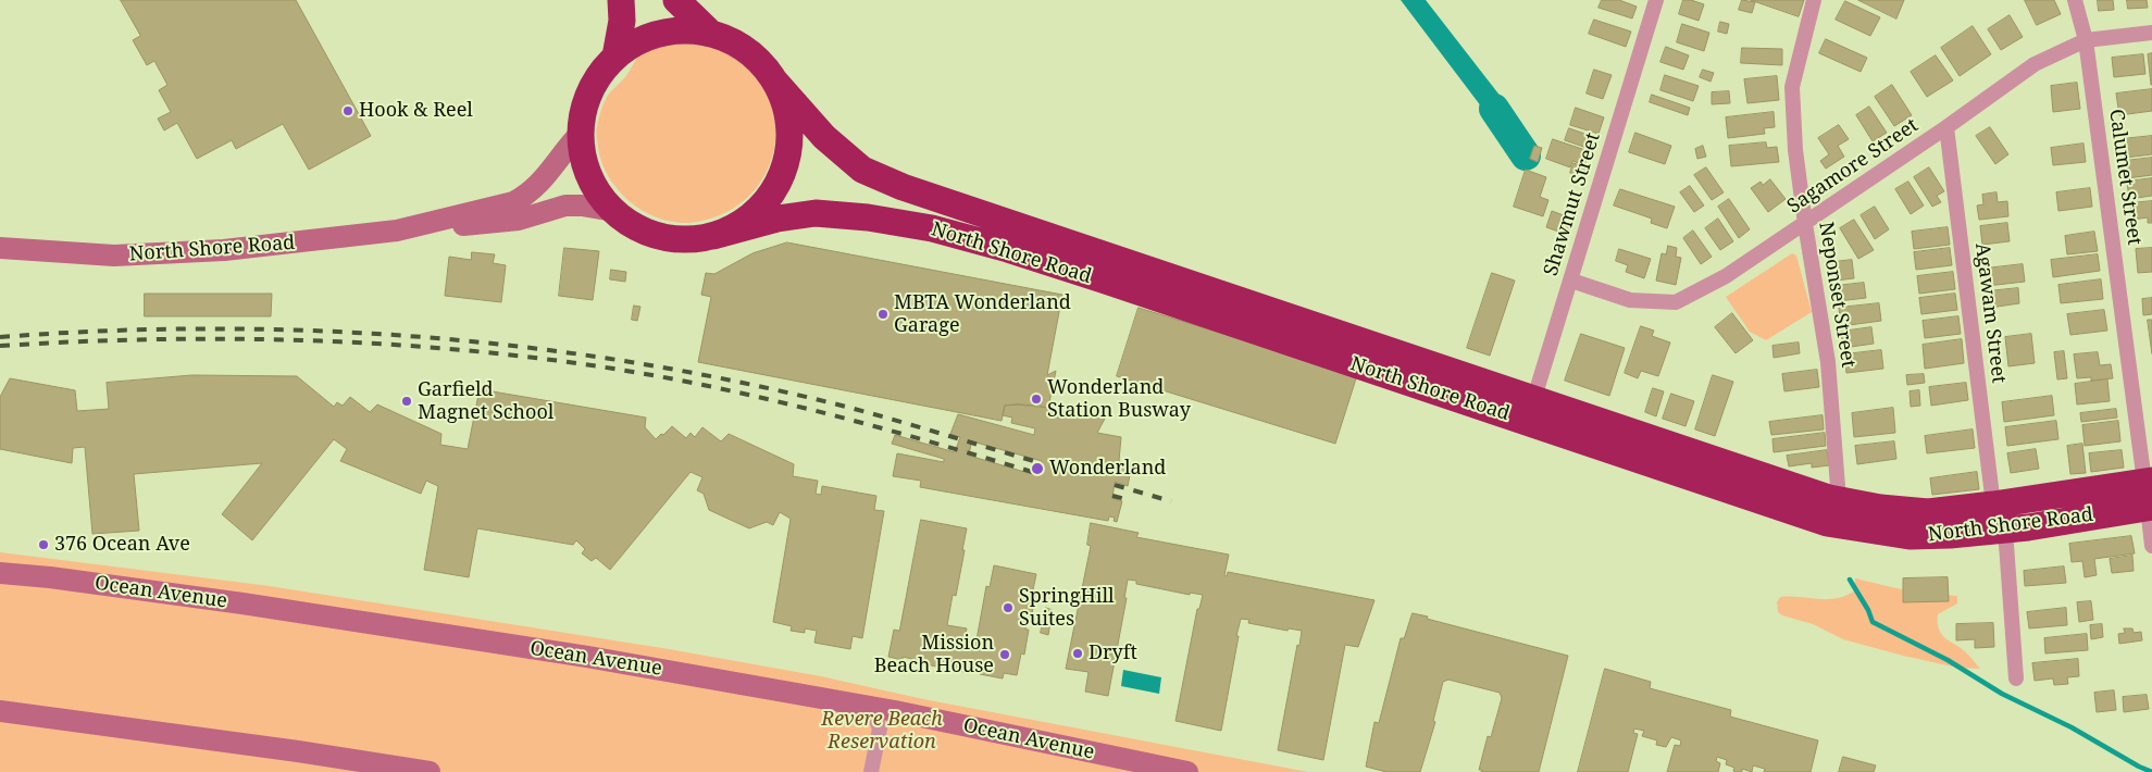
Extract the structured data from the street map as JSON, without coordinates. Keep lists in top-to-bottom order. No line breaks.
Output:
{"streets":{"highway":["North Shore Road"],"main road":["Ocean Avenue"],"street":["Sagamore Street","Calumet Street","Shawmut Street","Neponset Street","Agawam Street"]},"crossings":[["Sagamore Street","Calumet Street"],["Sagamore Street","Shawmut Street"],["Sagamore Street","Neponset Street"],["Sagamore Street","Agawam Street"],["Calumet Street","North Shore Road"],["Shawmut Street","North Shore Road"],["North Shore Road","Neponset Street"],["North Shore Road","Agawam Street"]],"parks":["Revere Beach Reservation"],"places":["Hook & Reel","MBTA Wonderland Garage","Wonderland Station Busway","Garfield Magnet School","Wonderland","376 Ocean Ave","SpringHill Suites","Dryft","Mission Beach House"]}
